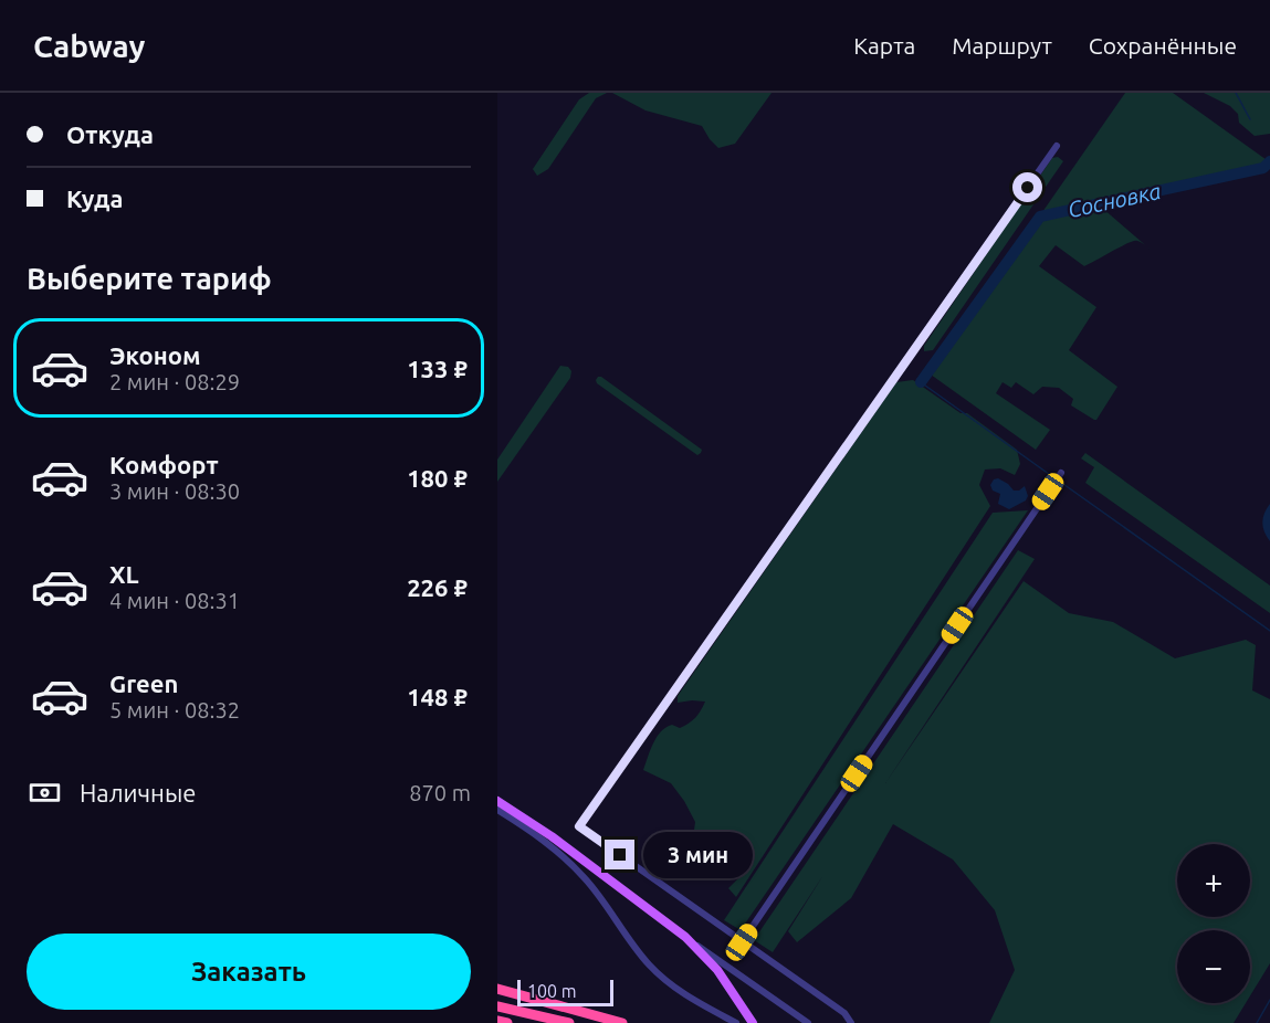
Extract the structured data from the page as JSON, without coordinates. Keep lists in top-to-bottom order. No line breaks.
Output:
{"water":["Сосновка"],"scale_bar":"100 m","page":{"header":"Cabway","nav":["Карта","Маршрут","Сохранённые"],"banner":["Откуда","Куда"],"heading":"Выберите тариф","list":[{"name":"Эконом","note":"2 мин · 08:29","value":"133 ₽"},{"name":"Комфорт","note":"3 мин · 08:30","value":"180 ₽"},{"name":"XL","note":"4 мин · 08:31","value":"226 ₽"},{"name":"Green","note":"5 мин · 08:32","value":"148 ₽"}],"pay":["Наличные","870 m"],"bubble":"3 мин","map_buttons":["+","−"],"buttons":"Заказать","scale":"100 m"}}
